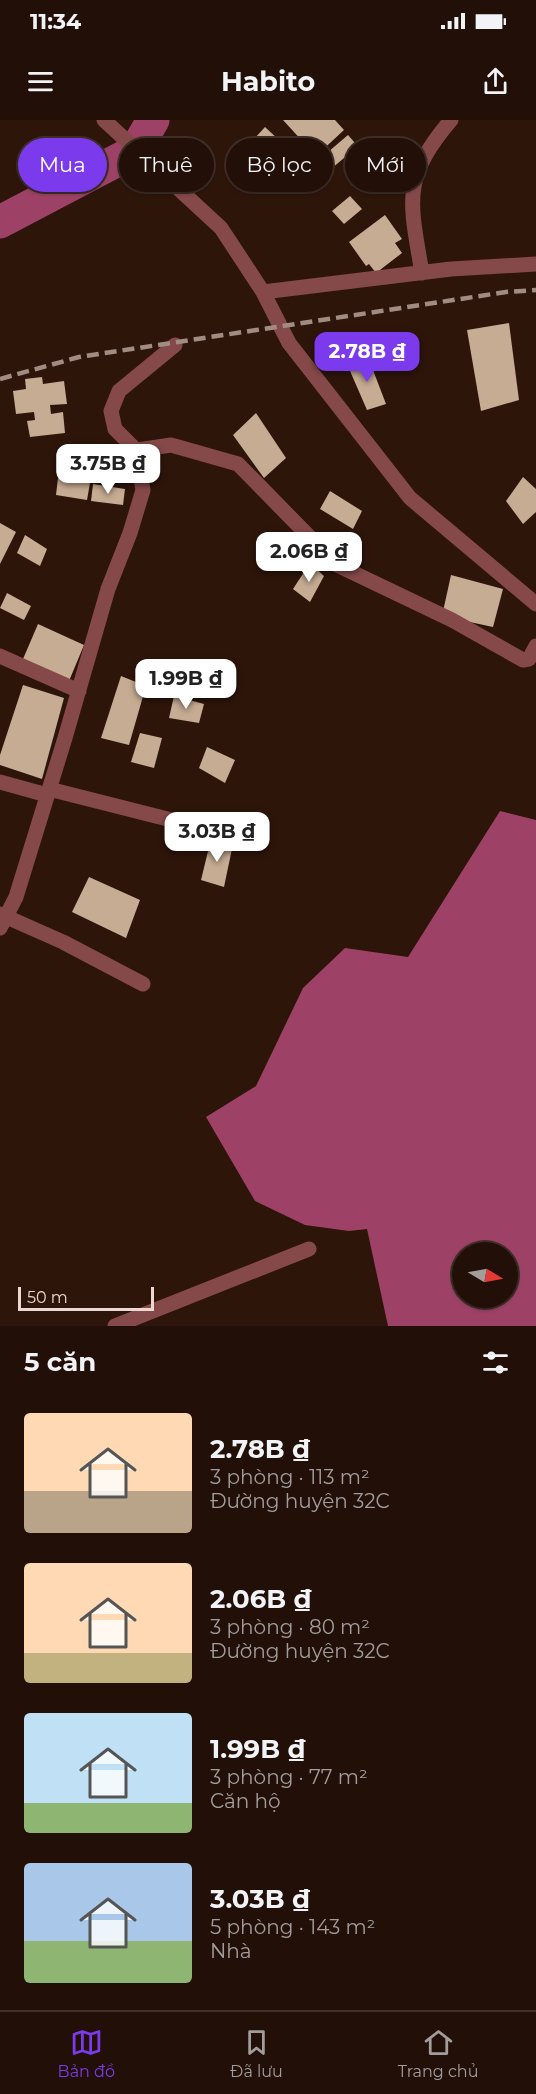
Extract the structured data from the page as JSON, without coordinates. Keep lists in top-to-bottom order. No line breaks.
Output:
{"scale_bar":"50 m","north":"right","page":{"status":"11:34","header":"Habito","chip":["Mua","Thuê","Bộ lọc","Mới"],"price":["2.78B ₫","3.75B ₫","2.06B ₫","1.99B ₫","3.03B ₫"],"scale":"50 m","heading":"5 căn","list":[{"name":"2.78B ₫","note":"3 phòng · 113 m² · Đường huyện 32C"},{"name":"2.06B ₫","note":"3 phòng · 80 m² · Đường huyện 32C"},{"name":"1.99B ₫","note":"3 phòng · 77 m² · Căn hộ"},{"name":"3.03B ₫","note":"5 phòng · 143 m² · Nhà"}],"tabs":["Bản đồ","Đã lưu","Trang chủ"]}}
